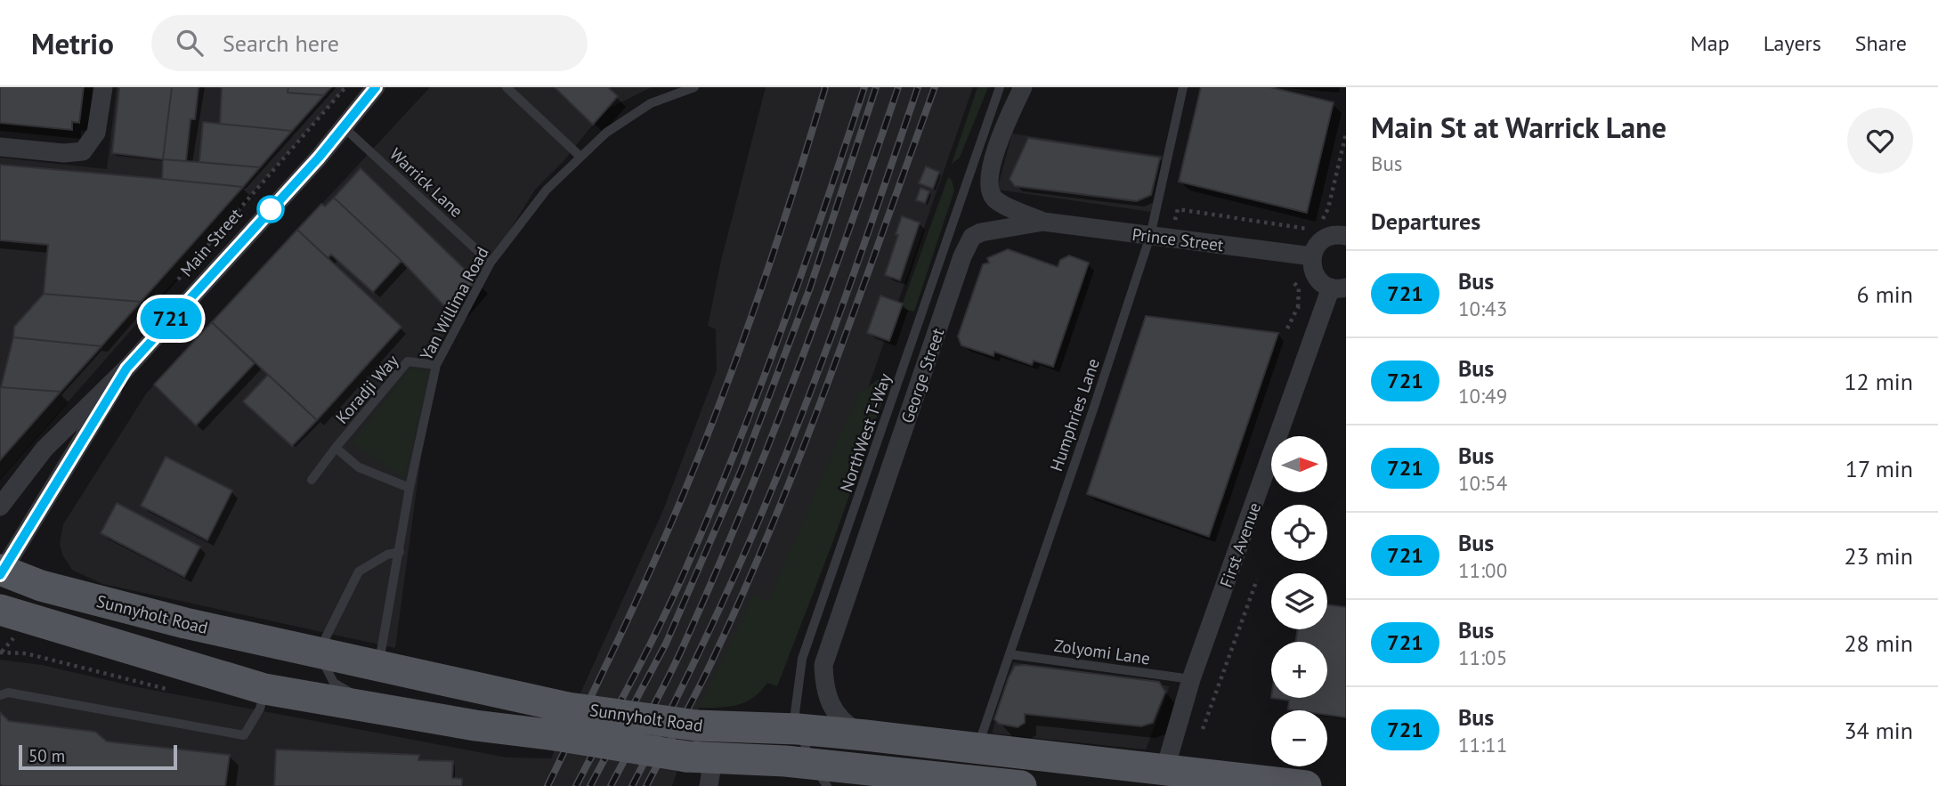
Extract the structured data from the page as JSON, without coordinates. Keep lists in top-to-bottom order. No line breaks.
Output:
{"streets":{"main road":["Sunnyholt Road"],"street":["Prince Street","Main Street","George Street","First Avenue"],"lane":["Warrick Lane","Yan Willima Road","Koradji Way","Humphries Lane","NorthWest T-Way","Zolyomi Lane"]},"crossings":[["Warrick Lane","Main Street"],["Warrick Lane","Yan Willima Road"],["Prince Street","George Street"],["Prince Street","Humphries Lane"],["Main Street","Sunnyholt Road"],["Yan Willima Road","Koradji Way"],["Yan Willima Road","Sunnyholt Road"],["George Street","Sunnyholt Road"],["Humphries Lane","Sunnyholt Road"],["Humphries Lane","Zolyomi Lane"],["NorthWest T-Way","Sunnyholt Road"],["First Avenue","Sunnyholt Road"],["First Avenue","Zolyomi Lane"]],"lines":["bus line 721"],"scale_bar":"50 m","north":"right","page":{"header":"Metrio","search":"Search here","nav":["Map","Layers","Share"],"on_map":"721","heading":[["Main St at Warrick Lane","Bus"],"Departures"],"list":[{"mark":"721","name":"Bus","note":"10:43","value":"6 min"},{"mark":"721","name":"Bus","note":"10:49","value":"12 min"},{"mark":"721","name":"Bus","note":"10:54","value":"17 min"},{"mark":"721","name":"Bus","note":"11:00","value":"23 min"},{"mark":"721","name":"Bus","note":"11:05","value":"28 min"},{"mark":"721","name":"Bus","note":"11:11","value":"34 min"}],"map_buttons":["+","−"],"scale":"50 m"}}
